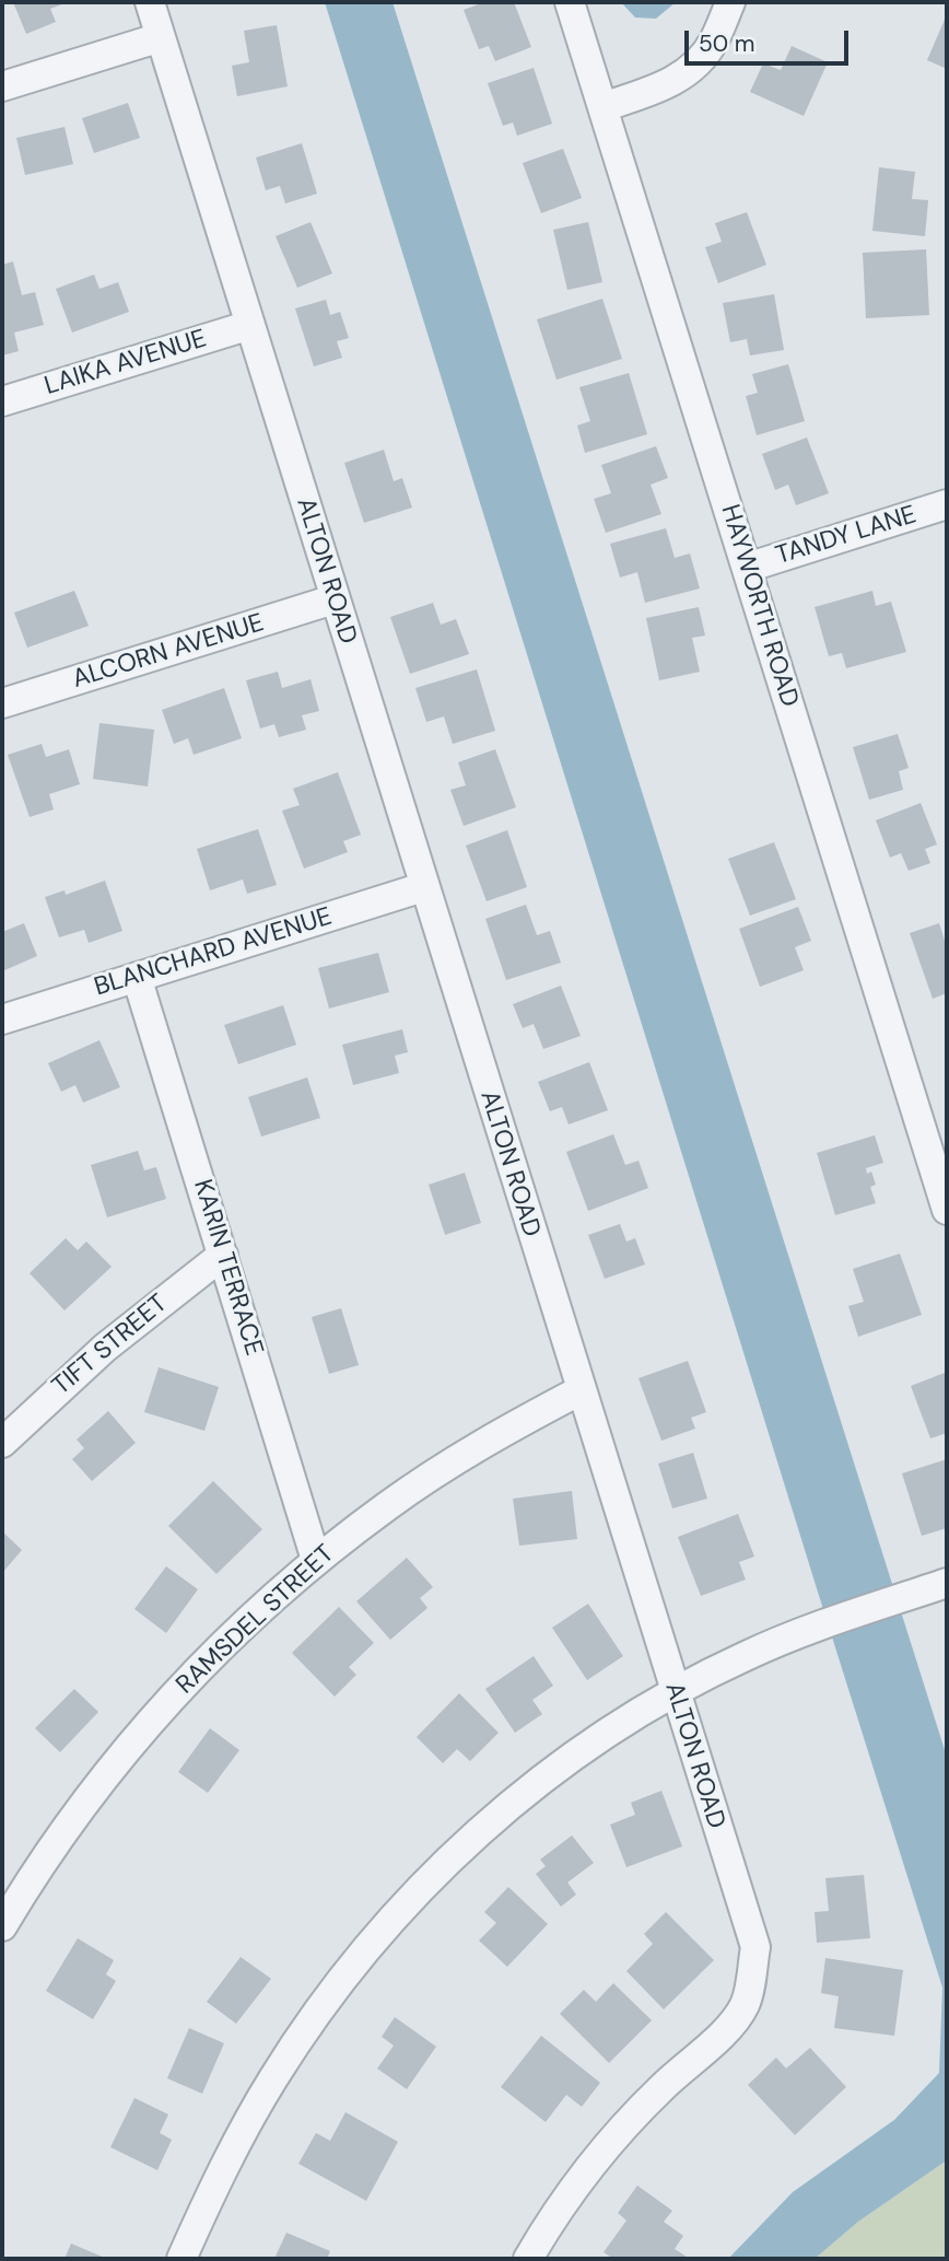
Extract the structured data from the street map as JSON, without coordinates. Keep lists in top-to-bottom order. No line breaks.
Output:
{"streets":{"street":["LAIKA AVENUE","TANDY LANE","ALTON ROAD","HAYWORTH ROAD","ALCORN AVENUE","BLANCHARD AVENUE","KARIN TERRACE","TIFT STREET","RAMSDEL STREET"]},"crossings":[["LAIKA AVENUE","ALTON ROAD"],["TANDY LANE","HAYWORTH ROAD"],["ALTON ROAD","ALCORN AVENUE"],["ALTON ROAD","BLANCHARD AVENUE"],["ALTON ROAD","RAMSDEL STREET"],["BLANCHARD AVENUE","KARIN TERRACE"],["KARIN TERRACE","TIFT STREET"],["KARIN TERRACE","RAMSDEL STREET"]],"scale_bar":"50 m"}
